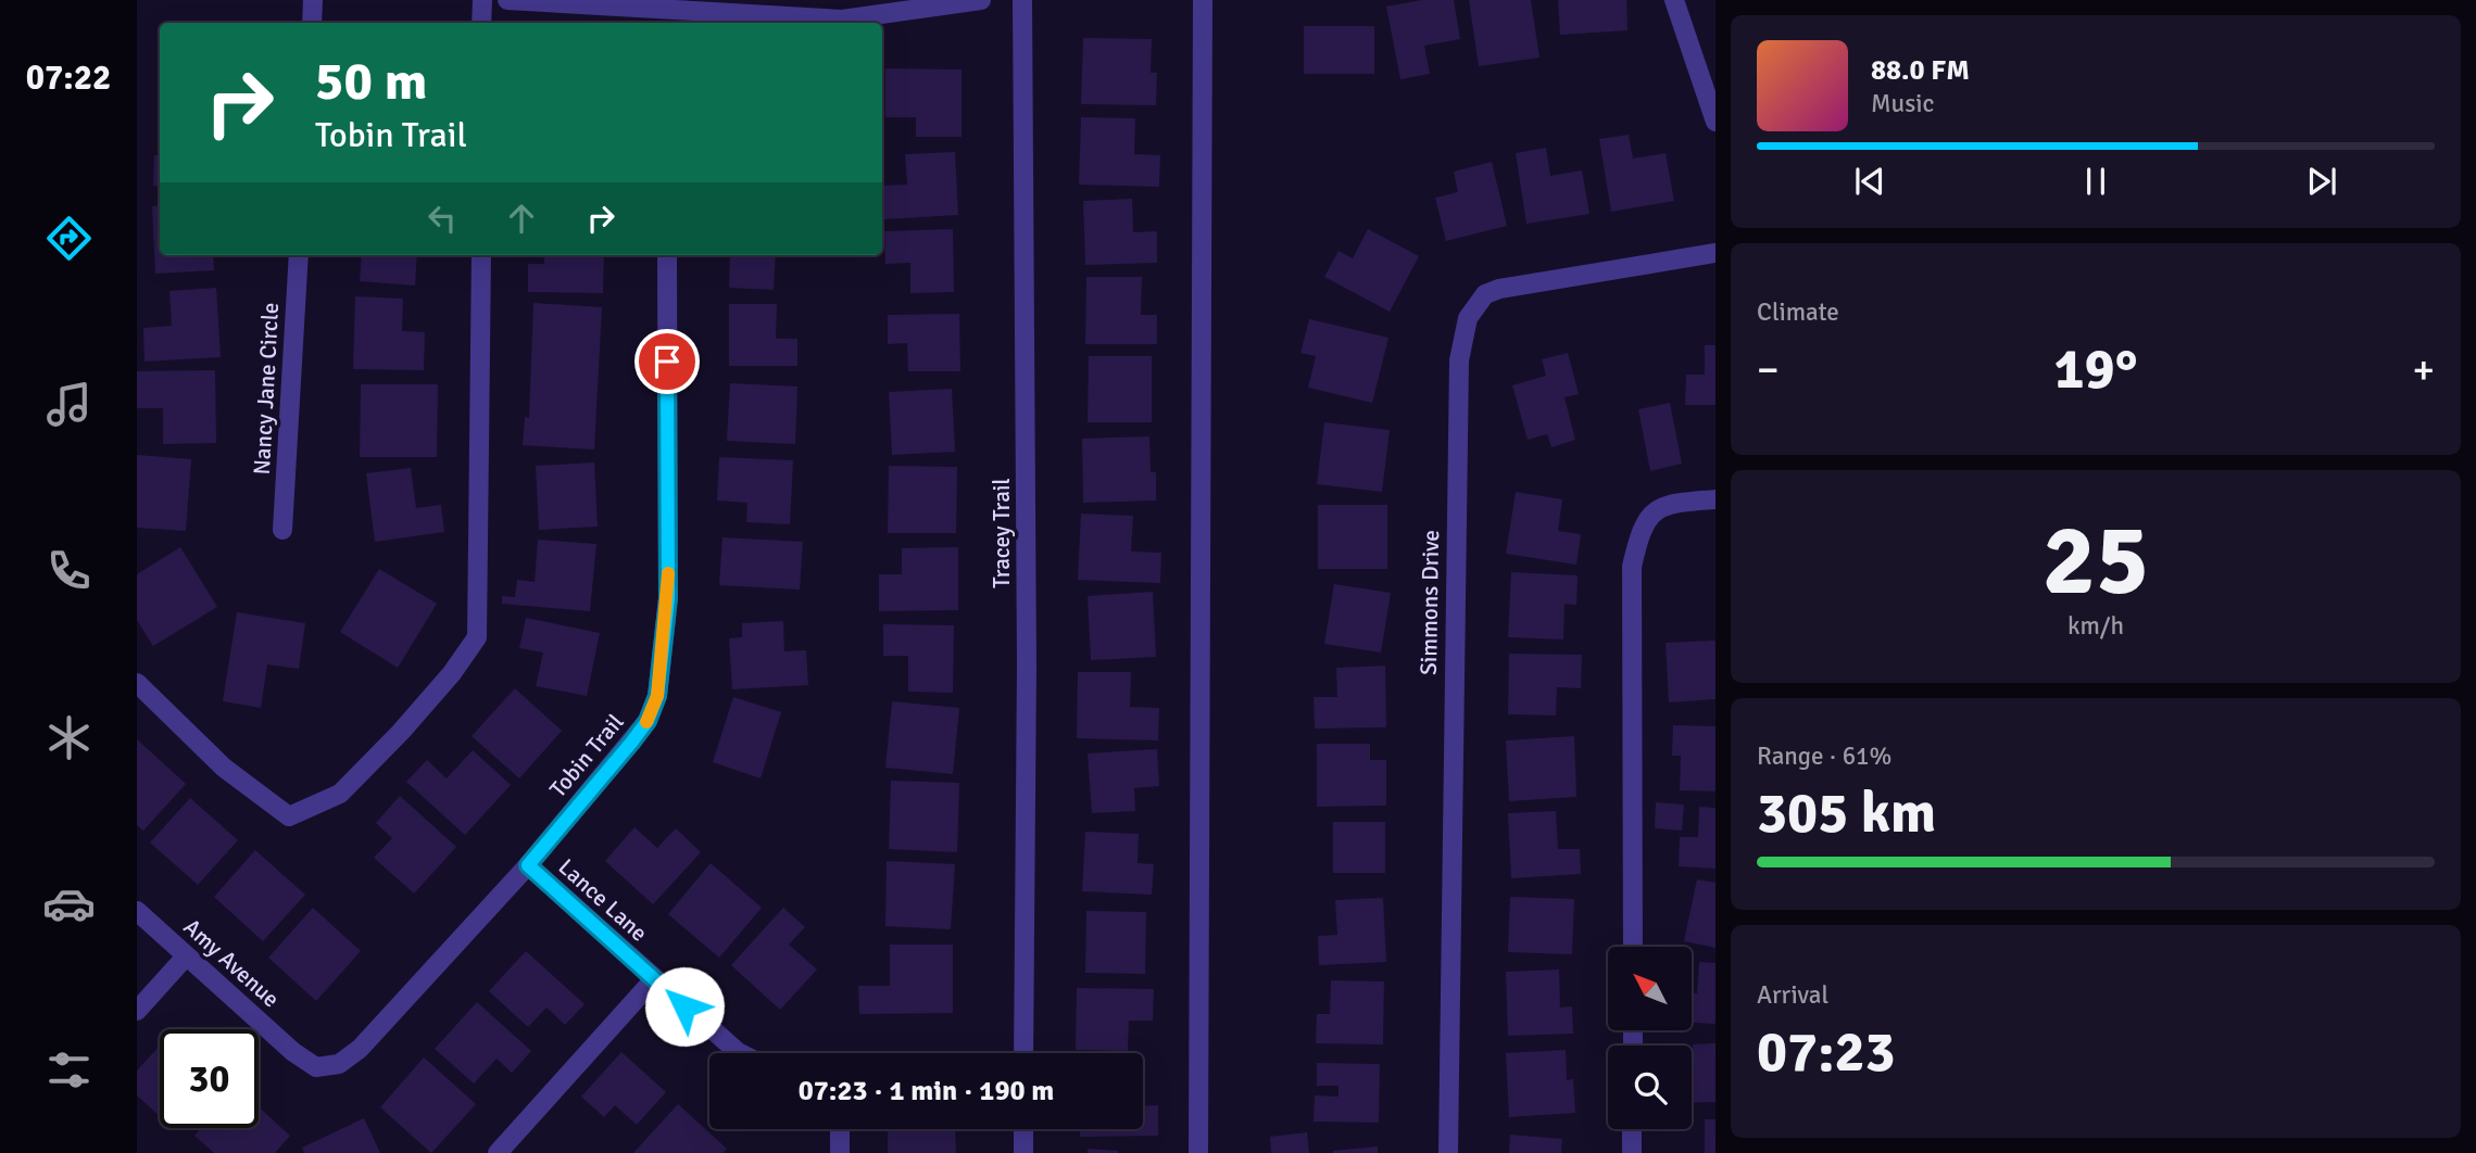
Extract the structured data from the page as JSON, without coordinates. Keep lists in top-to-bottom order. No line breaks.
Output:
{"streets":{"street":["Nancy Jane Circle","Tracey Trail","Simmons Drive","Tobin Trail","Lance Lane","Amy Avenue"]},"crossings":[["Tobin Trail","Lance Lane"],["Tobin Trail","Amy Avenue"]],"north":"top left","page":{"tabs":"07:22","turn":["50 m","Tobin Trail"],"song":["88.0 FM","Music"],"tile":["Climate",["25","km/h"],["Range · 61%","305 km"],["Arrival","07:23"]],"heat":["−","19°","+"],"limit":"30","trip":"07:23 · 1 min · 190 m"}}
